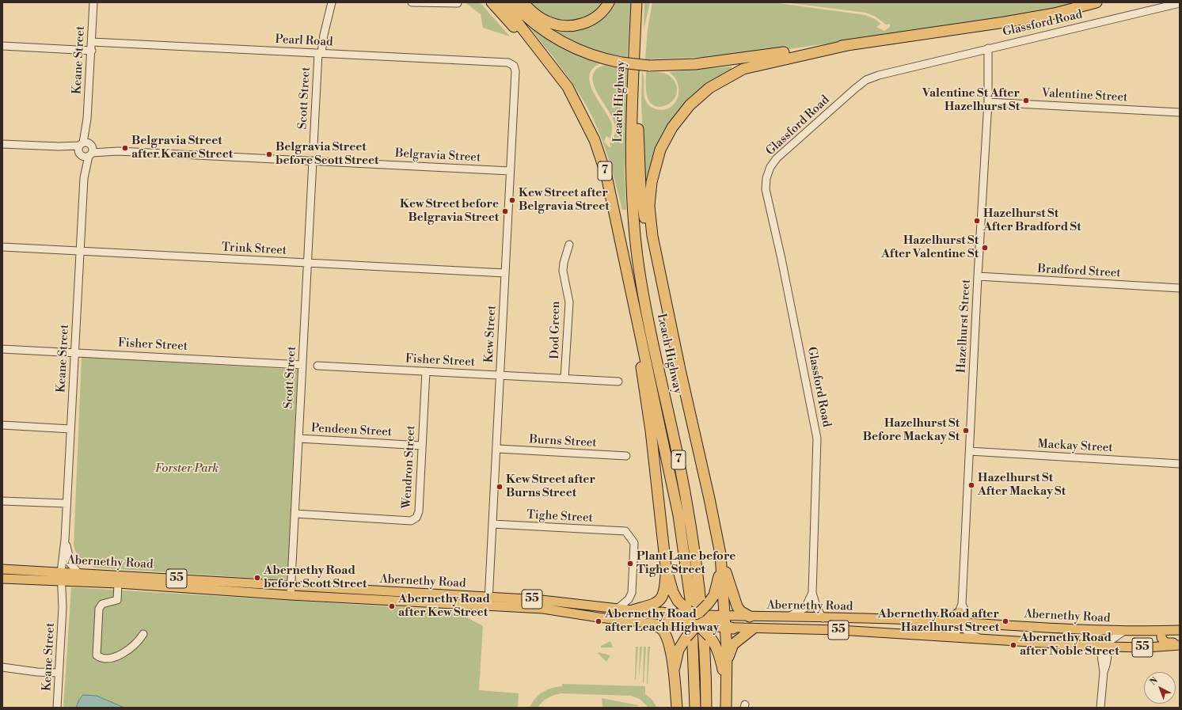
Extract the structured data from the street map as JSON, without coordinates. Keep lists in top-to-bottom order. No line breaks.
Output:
{"streets":{"highway":["Leach Highway","7"],"main road":["Abernethy Road","55"],"street":["Glassford Road","Pearl Road","Keane Street","Valentine Street","Scott Street","Belgravia Street","Trink Street","Bradford Street","Hazelhurst Street","Dod Green","Kew Street","Fisher Street","Pendeen Street","Burns Street","Mackay Street","Wendron Street","Tighe Street"]},"crossings":[["Glassford Road","Hazelhurst Street"],["Glassford Road","Abernethy Road"],["Pearl Road","Keane Street"],["Pearl Road","Scott Street"],["Pearl Road","Kew Street"],["Keane Street","Belgravia Street"],["Keane Street","Trink Street"],["Keane Street","Fisher Street"],["Keane Street","Abernethy Road"],["Valentine Street","Hazelhurst Street"],["Scott Street","Belgravia Street"],["Scott Street","Trink Street"],["Scott Street","Fisher Street"],["Scott Street","Pendeen Street"],["Scott Street","Wendron Street"],["Scott Street","Abernethy Road"],["Leach Highway","7"],["Belgravia Street","Kew Street"],["7","Abernethy Road"],["Trink Street","Kew Street"],["Bradford Street","Hazelhurst Street"],["Hazelhurst Street","Mackay Street"],["Hazelhurst Street","Abernethy Road"],["Dod Green","Fisher Street"],["Kew Street","Fisher Street"],["Kew Street","Burns Street"],["Kew Street","Tighe Street"],["Kew Street","Abernethy Road"],["Fisher Street","Wendron Street"],["Pendeen Street","Wendron Street"],["Tighe Street","Abernethy Road"]],"parks":["Forster Park"],"places":["Valentine St After Hazelhurst St","Belgravia Street after Keane Street","Belgravia Street before Scott Street","Kew Street after Belgravia Street","Kew Street before Belgravia Street","Hazelhurst St After Bradford St","Hazelhurst St After Valentine St","Hazelhurst St Before Mackay St","Hazelhurst St After Mackay St","Kew Street after Burns Street","Plant Lane before Tighe Street","Abernethy Road before Scott Street","Abernethy Road after Kew Street","Abernethy Road after Leach Highway","Abernethy Road after Hazelhurst Street","Abernethy Road after Noble Street"],"north":"top left"}
